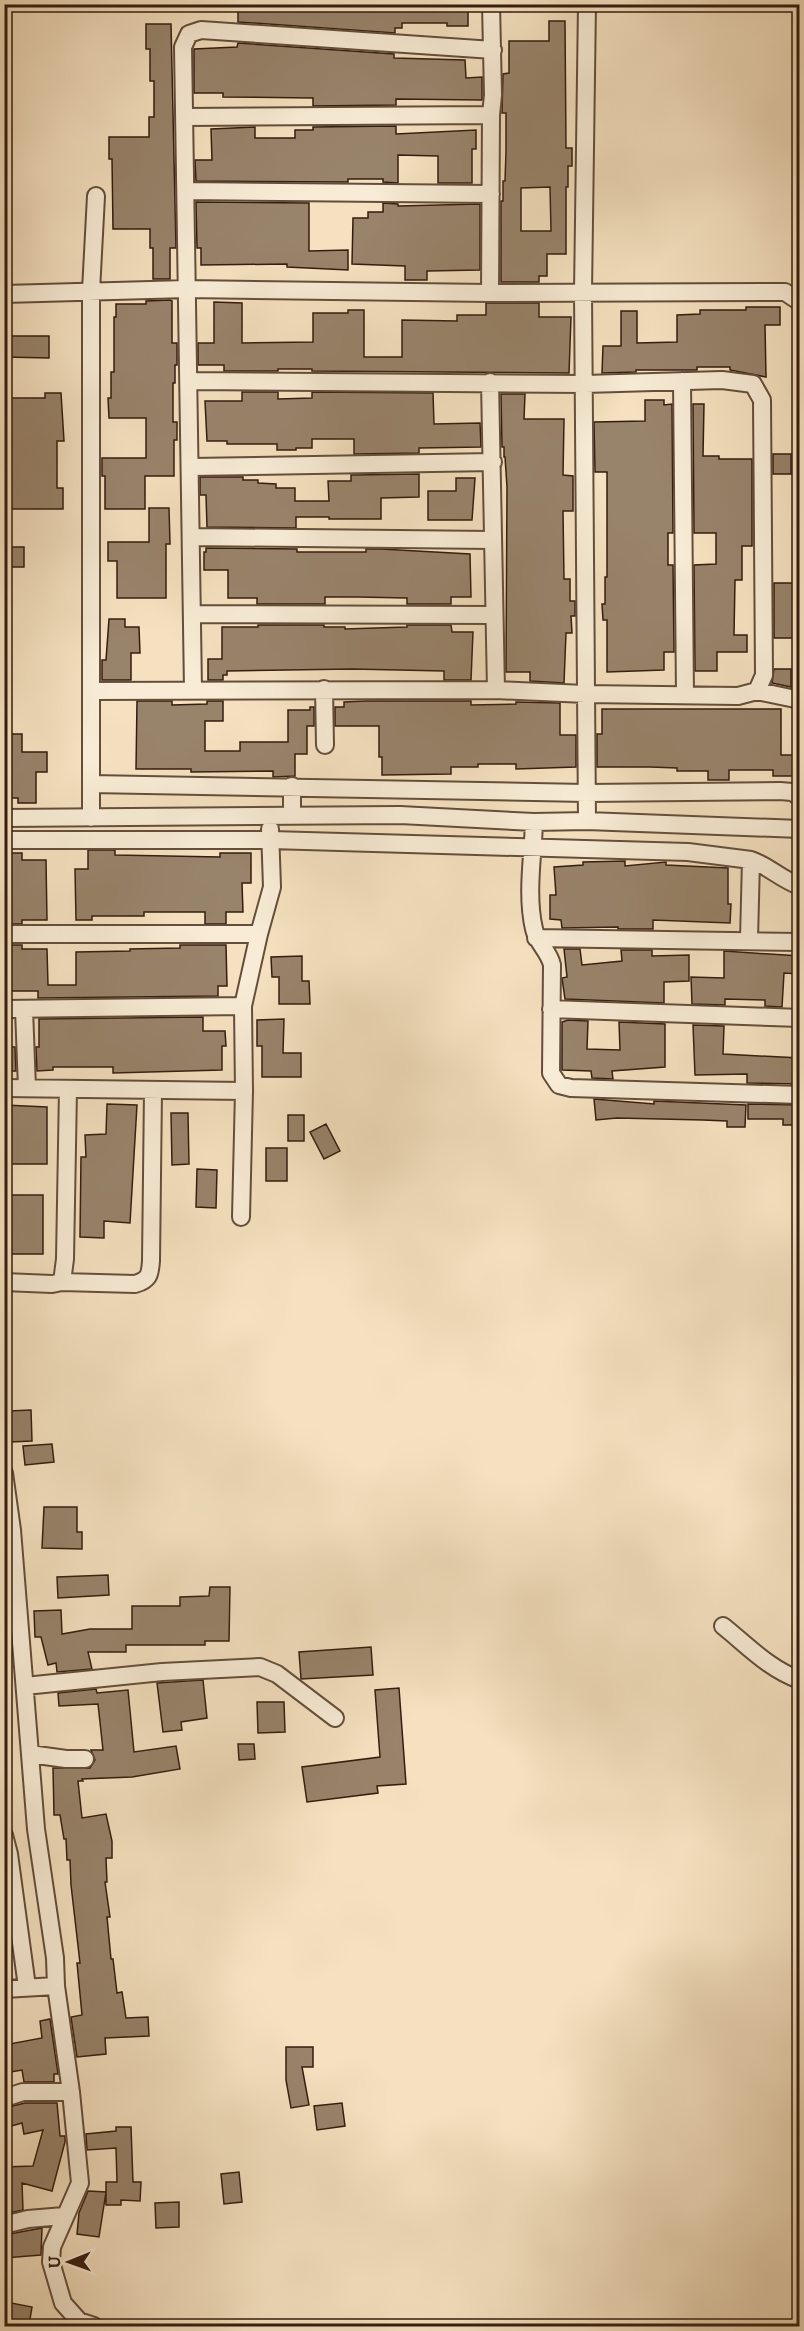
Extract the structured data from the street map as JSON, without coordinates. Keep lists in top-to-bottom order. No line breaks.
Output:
{"north":"left"}
